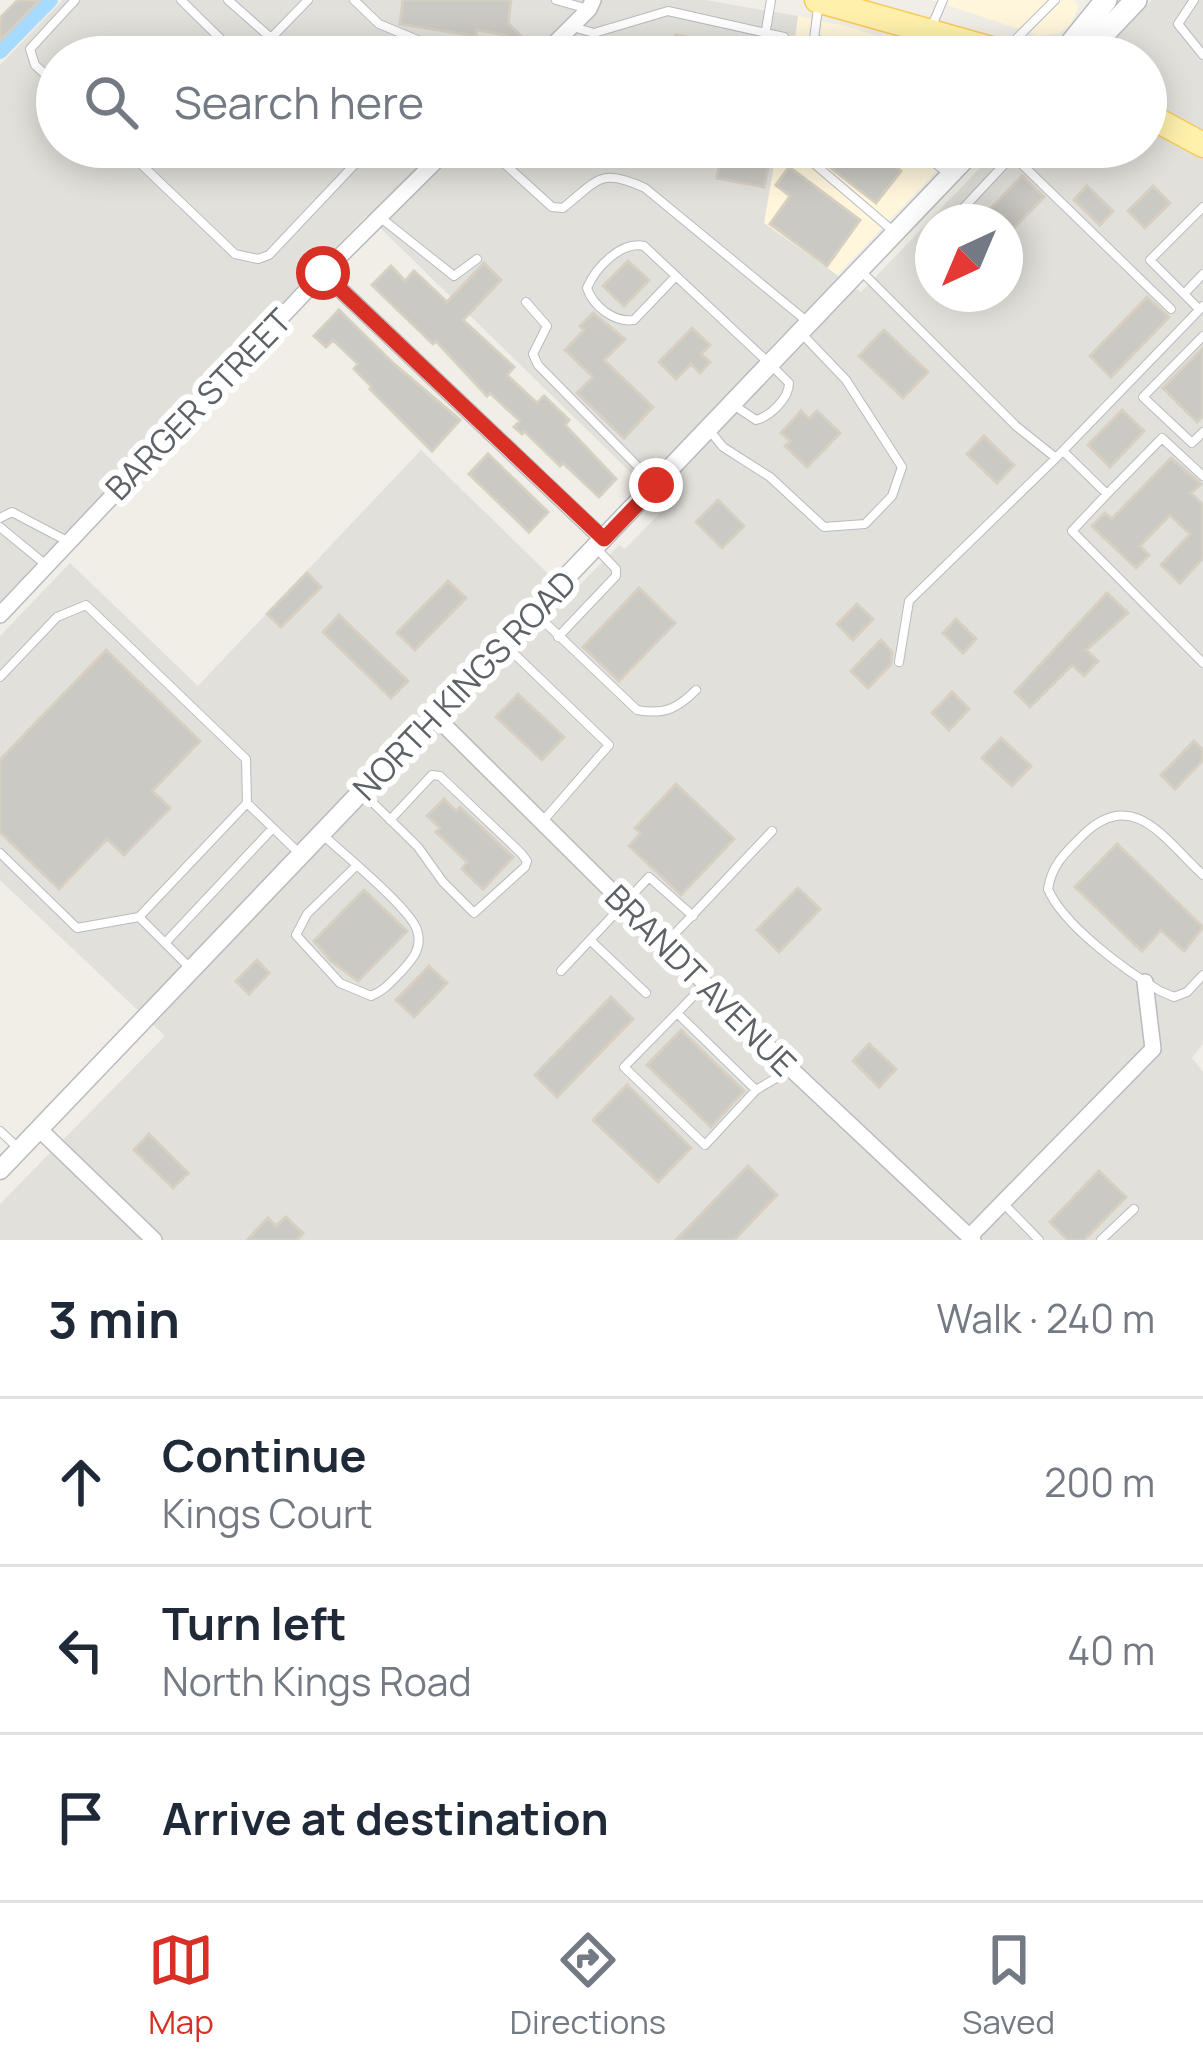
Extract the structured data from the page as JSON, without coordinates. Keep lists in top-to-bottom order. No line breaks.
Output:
{"streets":{"street":["BARGER STREET","NORTH KINGS ROAD","BRANDT AVENUE"]},"crossings":[["NORTH KINGS ROAD","BRANDT AVENUE"]],"north":"bottom left","page":{"search":"Search here","heading":["3 min","Walk · 240 m"],"list":[["Continue","Kings Court","200 m"],["Turn left","North Kings Road","40 m"],"Arrive at destination"],"nav":["Map","Directions","Saved"]}}
